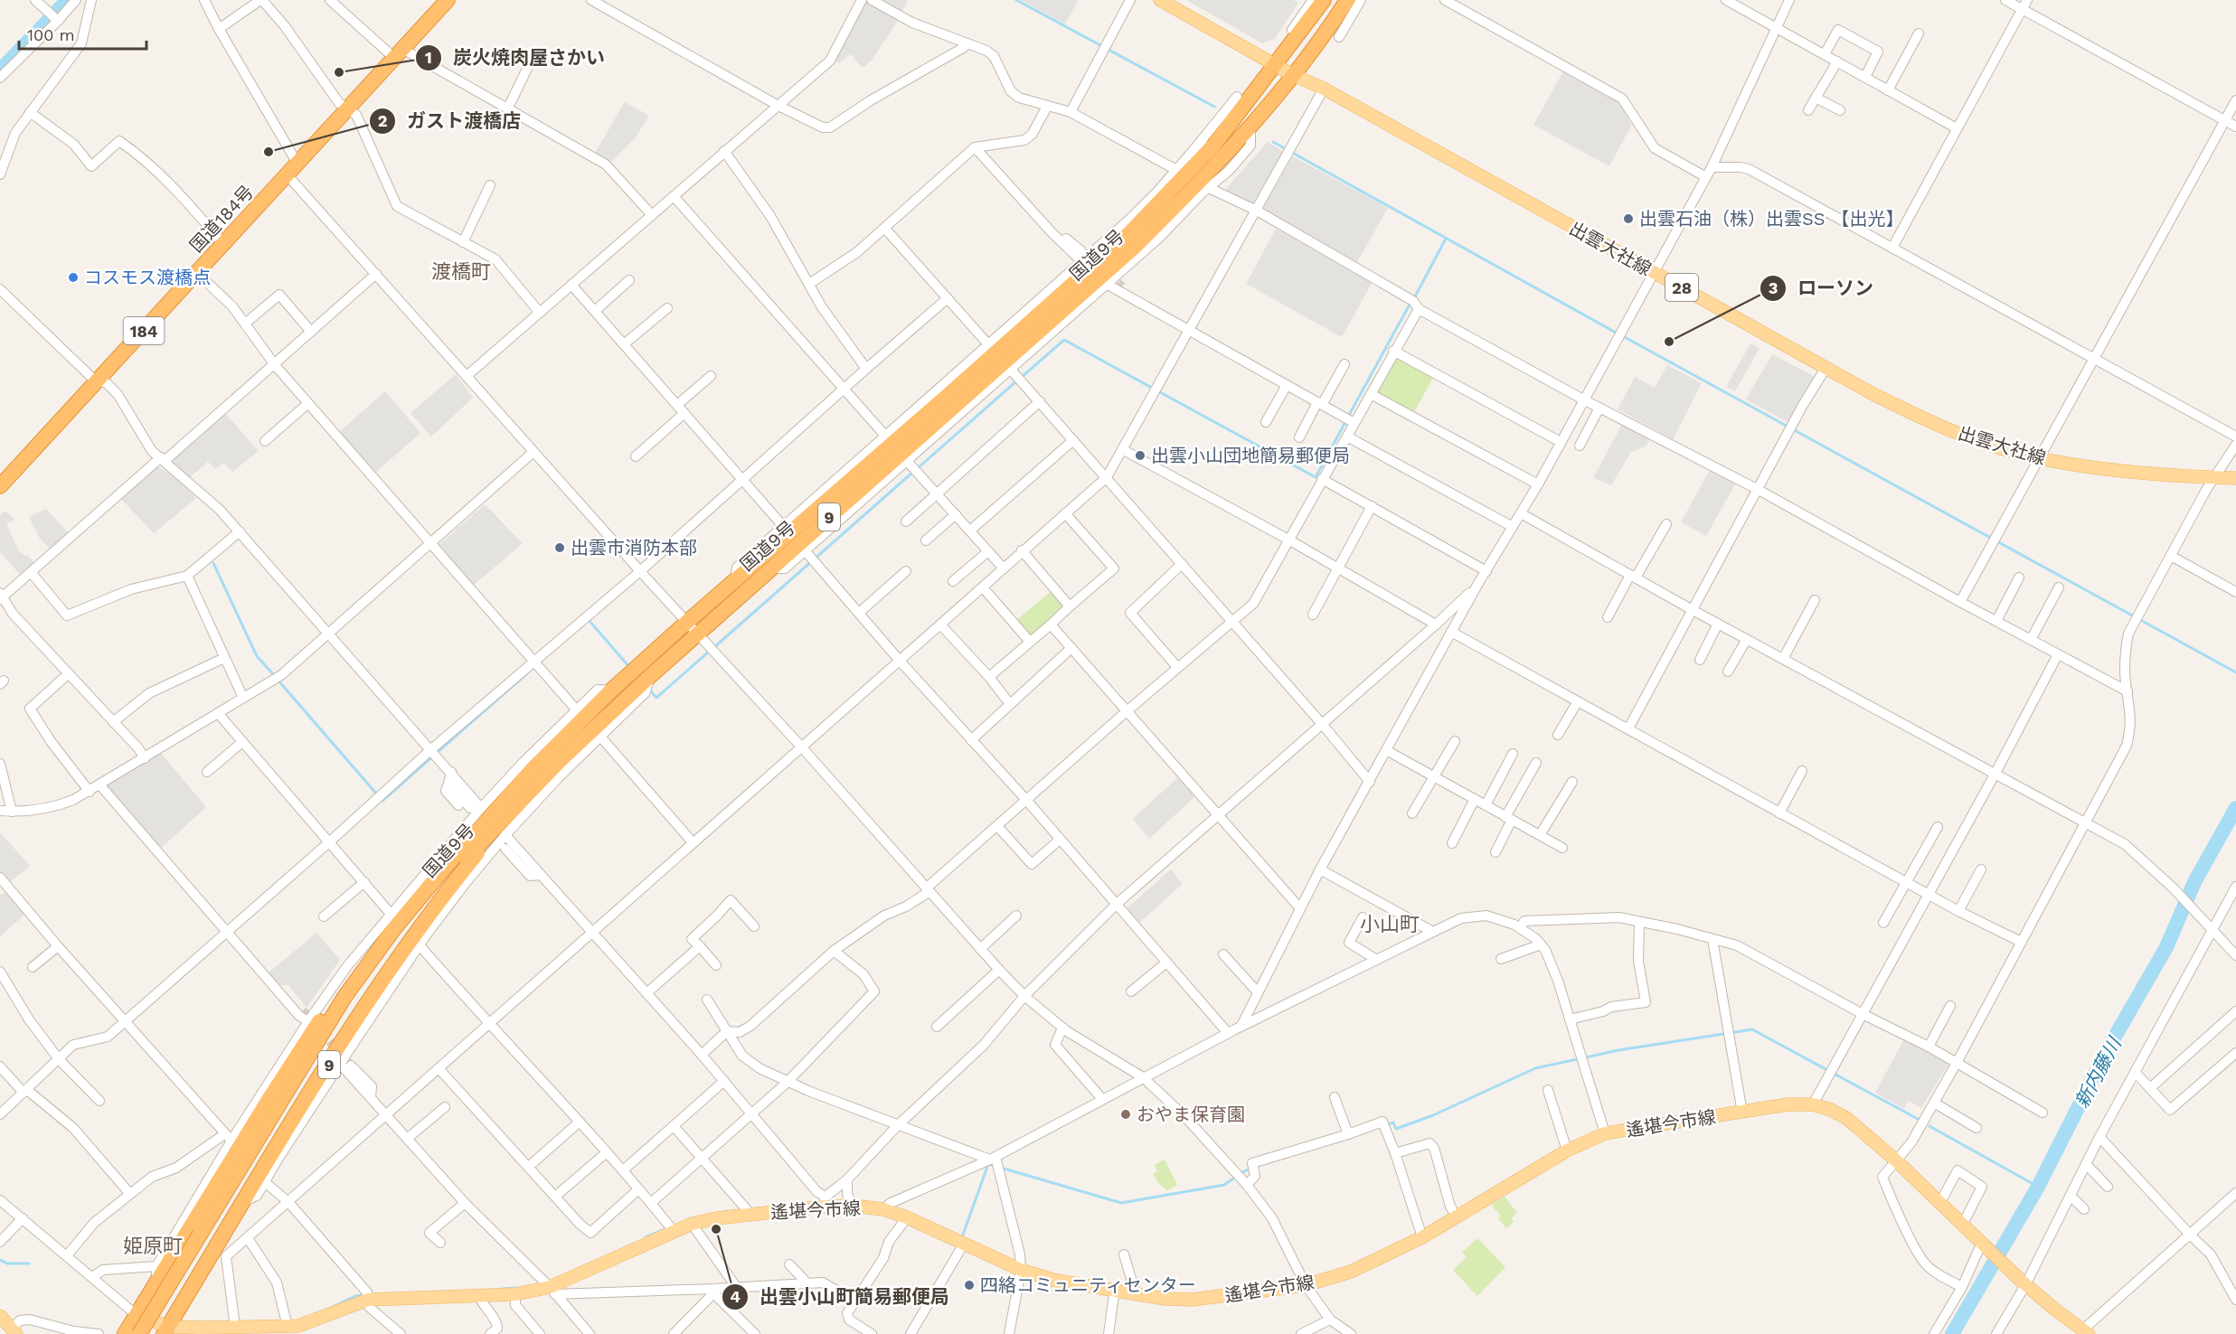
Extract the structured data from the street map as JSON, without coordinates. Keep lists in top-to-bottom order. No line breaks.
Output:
{"streets":{"highway":["国道184号","国道9号","184","9"],"main road":["出雲大社線","28","遙堪今市線"]},"crossings":[["出雲大社線","国道9号"],["国道9号","9"],["9","遙堪今市線"]],"districts":["渡橋町","小山町","姫原町"],"water":["新内藤川"],"places":["炭火焼肉屋さかい","ガスト渡橋店","出雲石油（株）出雲SS 【出光】","コスモス渡橋点","ローソン","出雲小山団地簡易郵便局","出雲市消防本部","おやま保育園","出雲小山町簡易郵便局","四絡コミュニティセンター"],"scale_bar":"100 m"}
